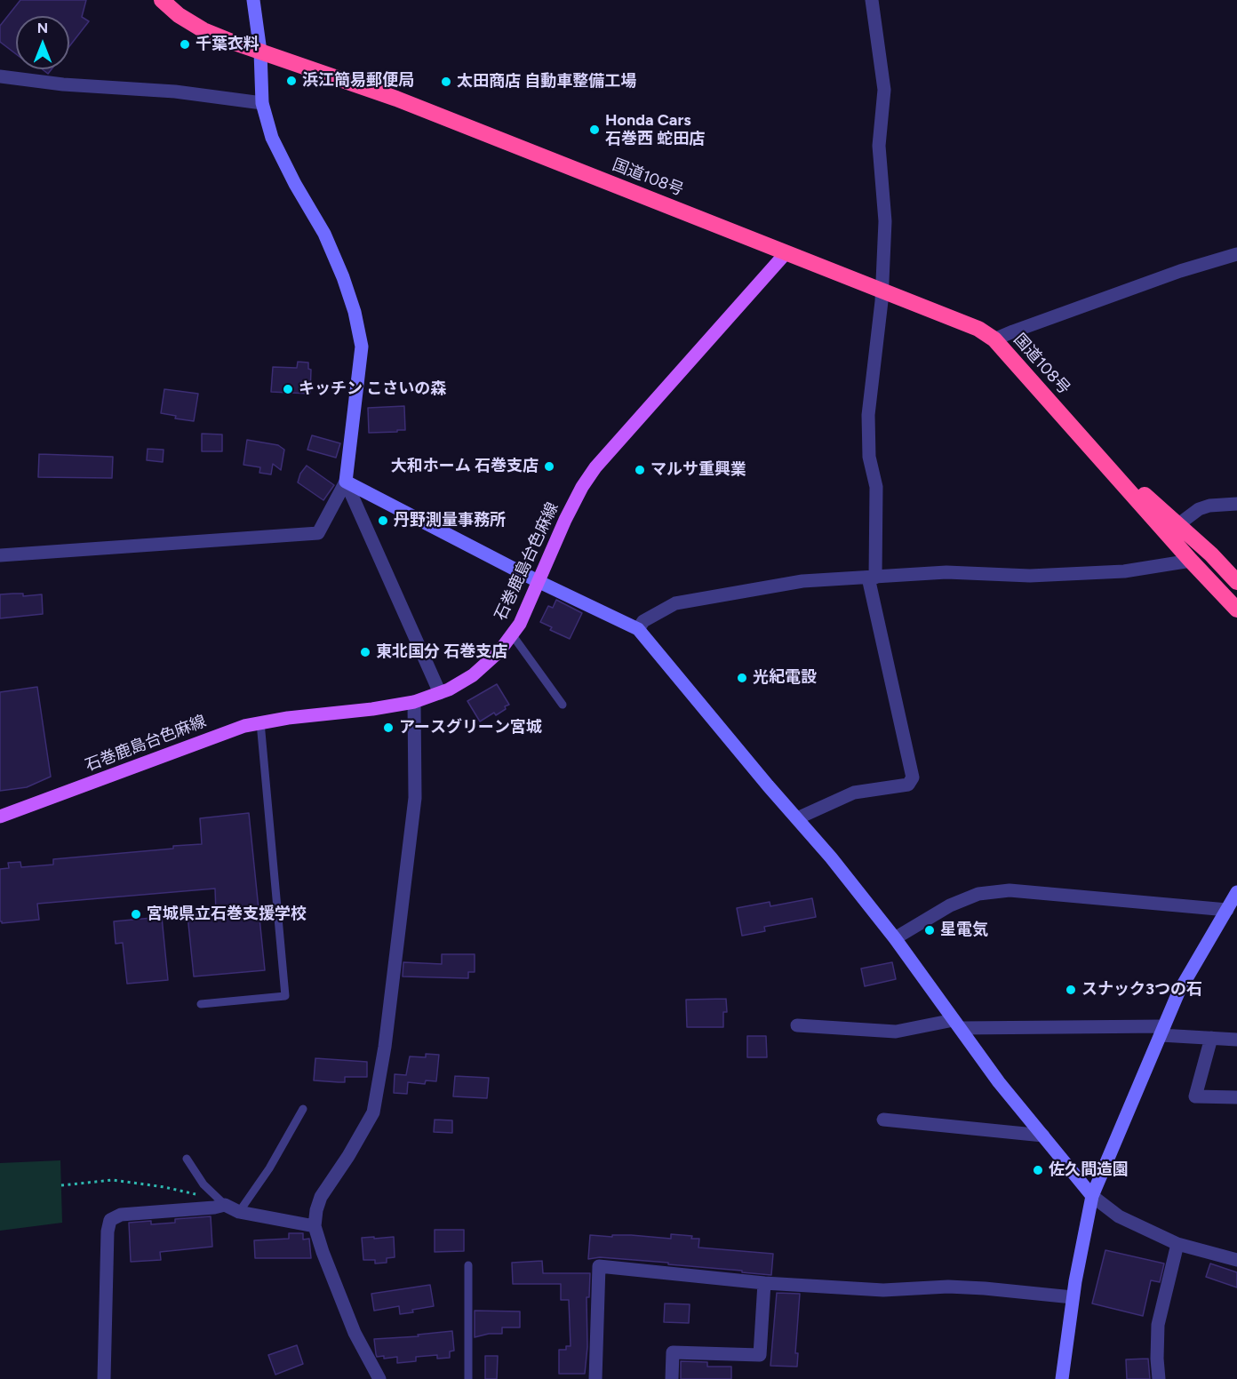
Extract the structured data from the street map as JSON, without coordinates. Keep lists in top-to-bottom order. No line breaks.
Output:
{"streets":{"highway":["国道108号"],"main road":["石巻鹿島台色麻線"]},"crossings":[["国道108号","石巻鹿島台色麻線"]],"places":["千葉衣料","浜江簡易郵便局","太田商店 自動車整備工場","Honda Cars 石巻西 蛇田店","キッチン こさいの森","大和ホーム 石巻支店","マルサ重興業","丹野測量事務所","東北国分 石巻支店","光紀電設","アースグリーン宮城","宮城県立石巻支援学校","星電気","スナック3つの石","佐久間造園"],"north":"top"}
